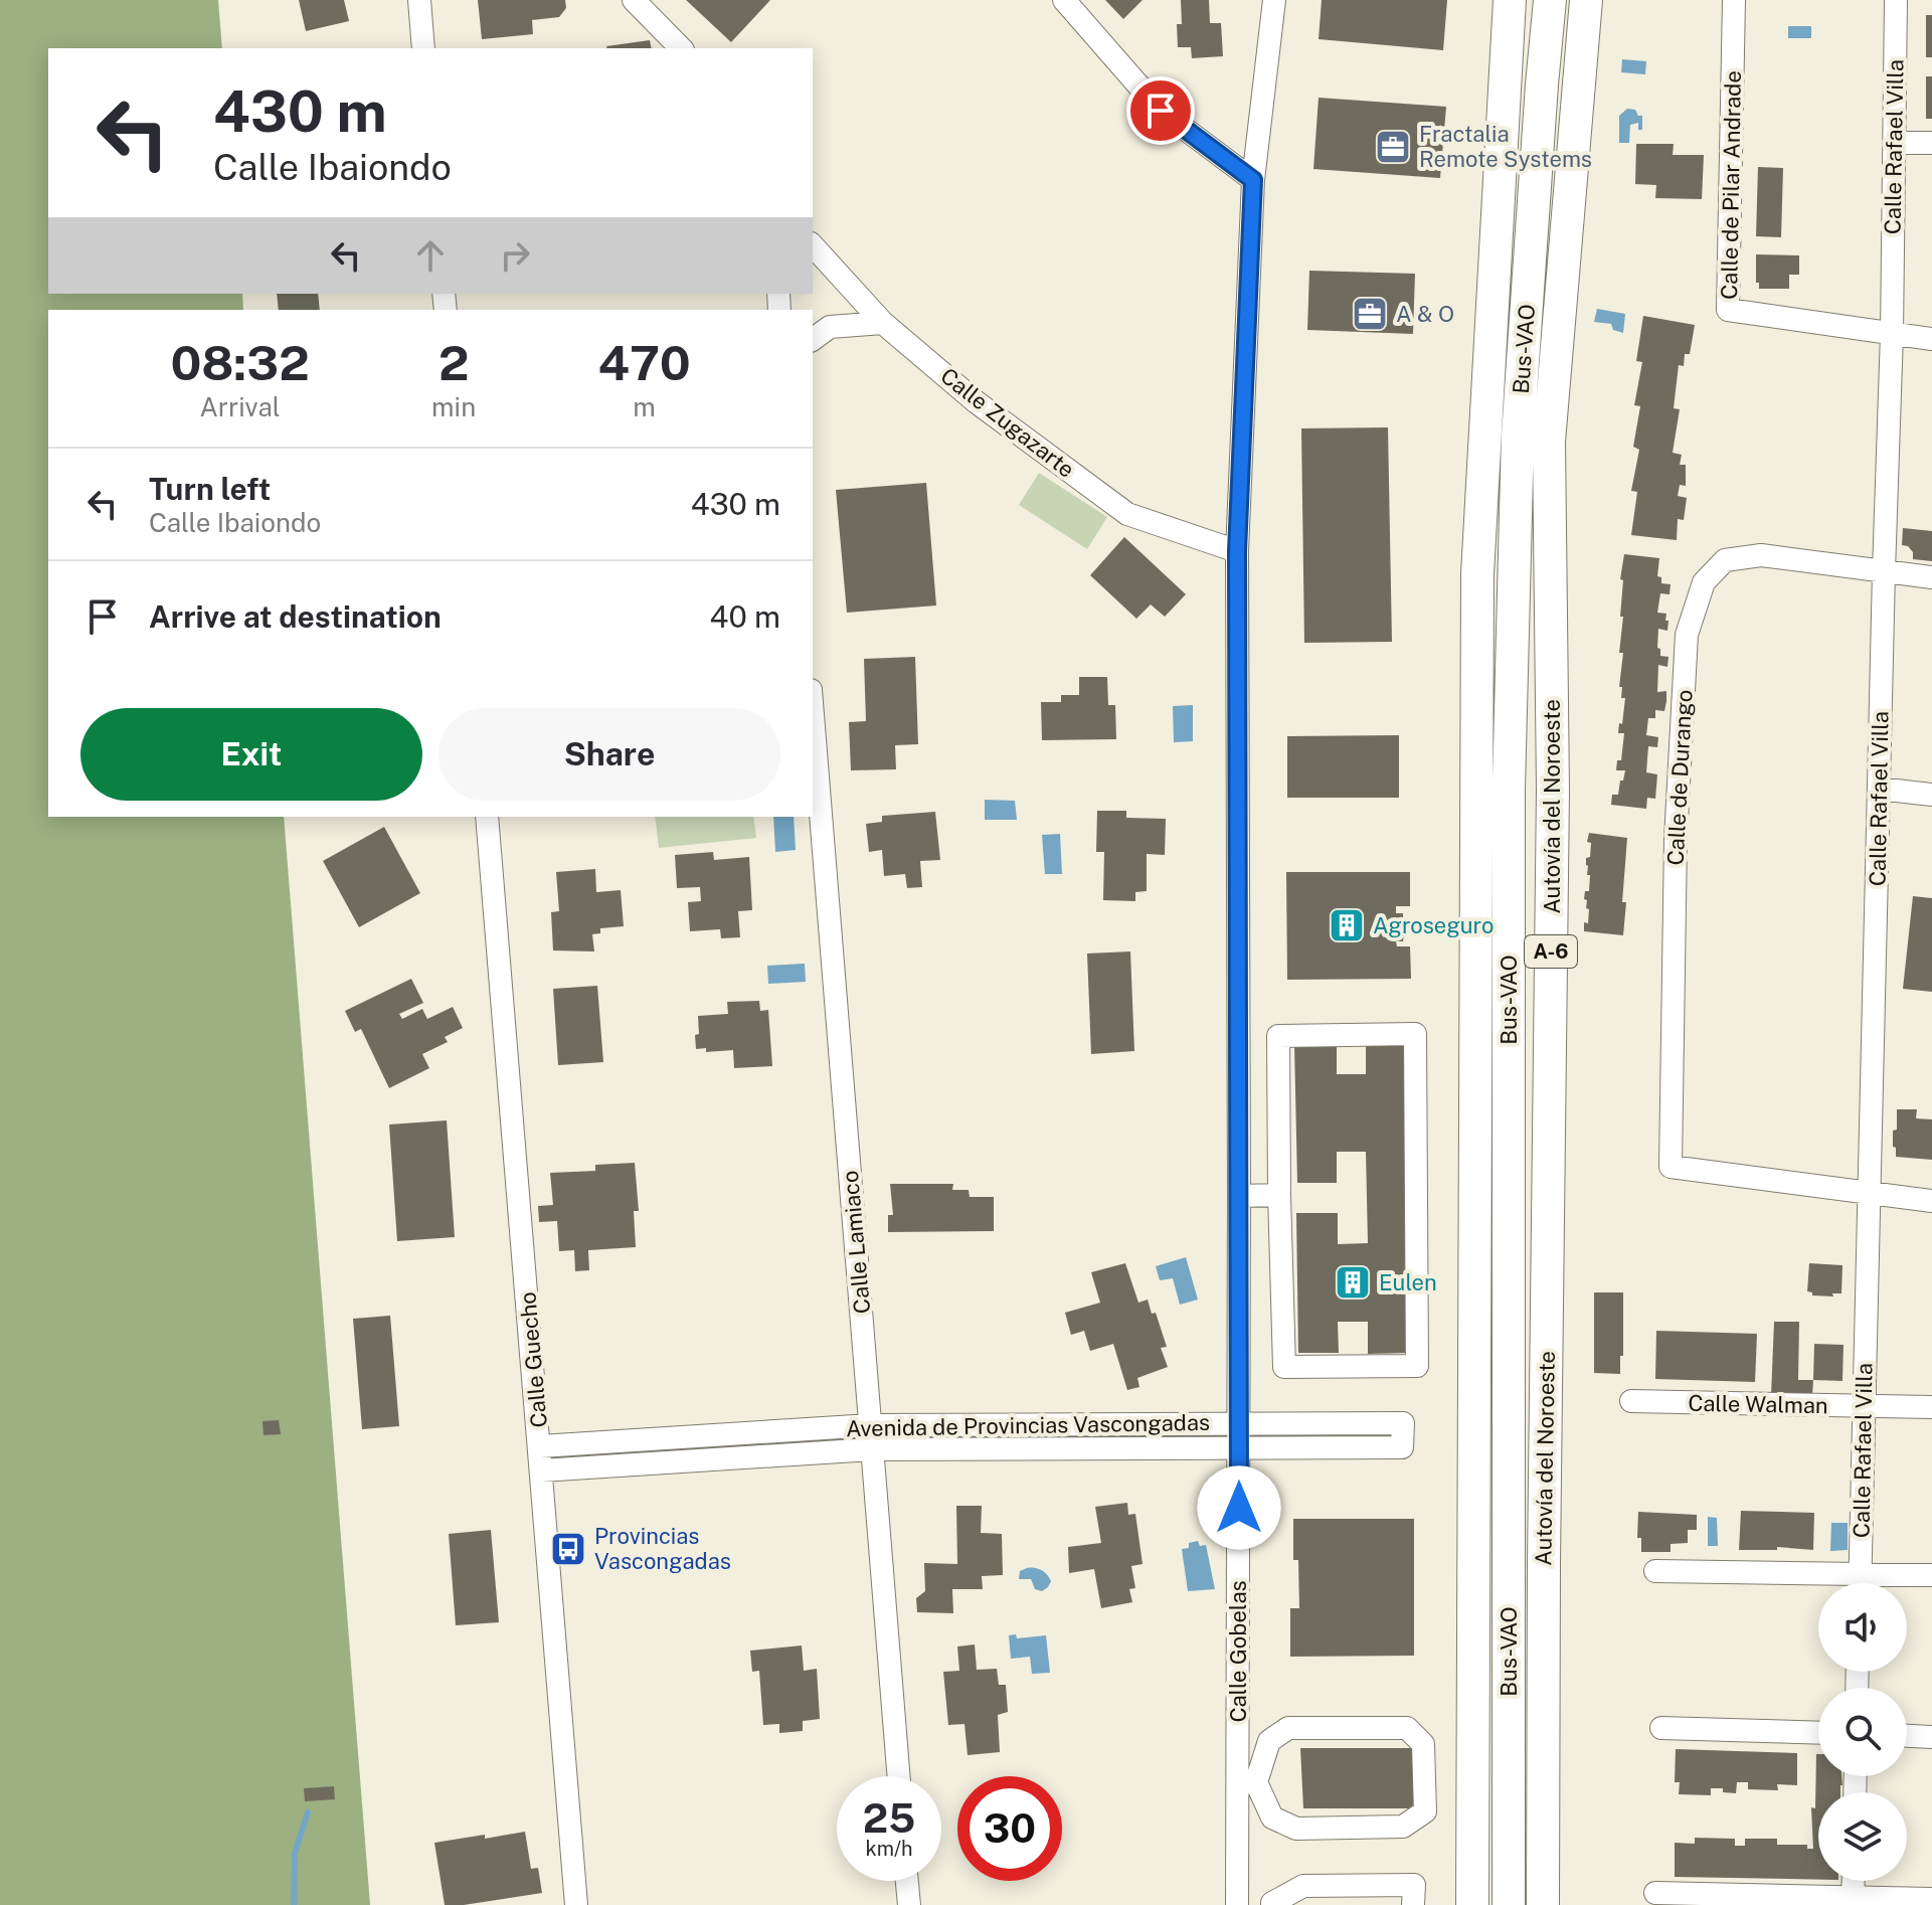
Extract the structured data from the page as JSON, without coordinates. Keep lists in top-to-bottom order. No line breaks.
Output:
{"streets":{"highway":["Bus-VAO","Autovía del Noroeste","A-6"],"street":["Calle Rafael Villa","Calle de Pilar Andrade","Calle Zugazarte","Calle de Durango","Calle Lamiaco","Calle Guecho","Calle Walman","Avenida de Provincias Vascongadas","Calle Gobelas"]},"crossings":[["Calle Rafael Villa","Calle de Pilar Andrade"],["Calle Rafael Villa","Calle de Durango"],["Calle Rafael Villa","Calle Walman"],["Calle Zugazarte","Calle Gobelas"],["Calle Lamiaco","Avenida de Provincias Vascongadas"],["Calle Guecho","Avenida de Provincias Vascongadas"],["Avenida de Provincias Vascongadas","Calle Gobelas"]],"places":{"office":["Fractalia Remote Systems","A & O"],"building":["Agroseguro","Eulen"],"bus stop":["Provincias Vascongadas"]},"page":{"turn":["430 m","Calle Ibaiondo"],"eta":["08:32","Arrival","2","min","470","m"],"list":[{"name":"Turn left","note":"Calle Ibaiondo","value":"430 m"},{"name":"Arrive at destination","value":"40 m"}],"buttons":["Exit","Share"],"speed":"25 km/h","limit":"30"}}
